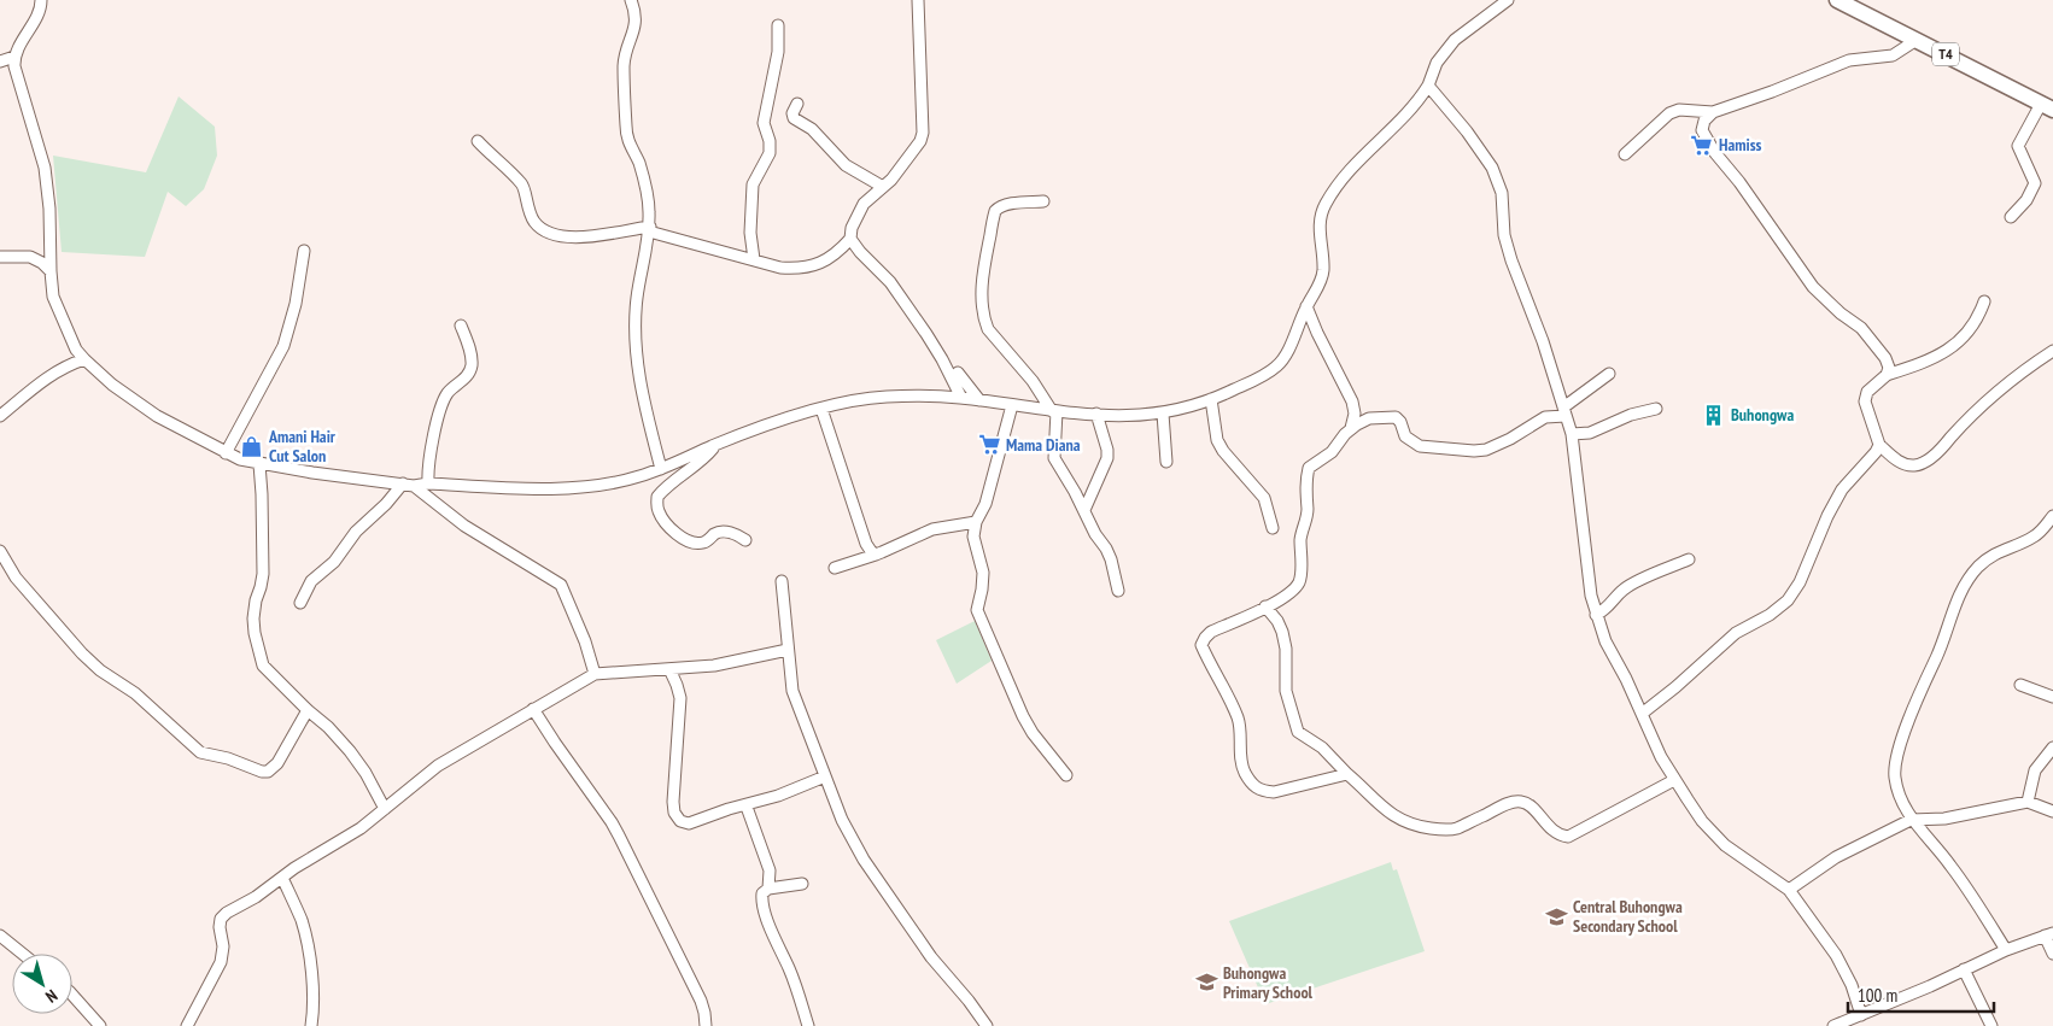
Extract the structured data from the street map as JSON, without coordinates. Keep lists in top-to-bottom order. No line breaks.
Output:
{"streets":{"highway":["T4"]},"places":{"supermarket":["Hamiss","Mama Diana"],"building":["Buhongwa"],"shop":["Amani Hair Cut Salon"],"school or university":["Central Buhongwa Secondary School","Buhongwa Primary School"]},"scale_bar":"100 m","north":"bottom right"}
